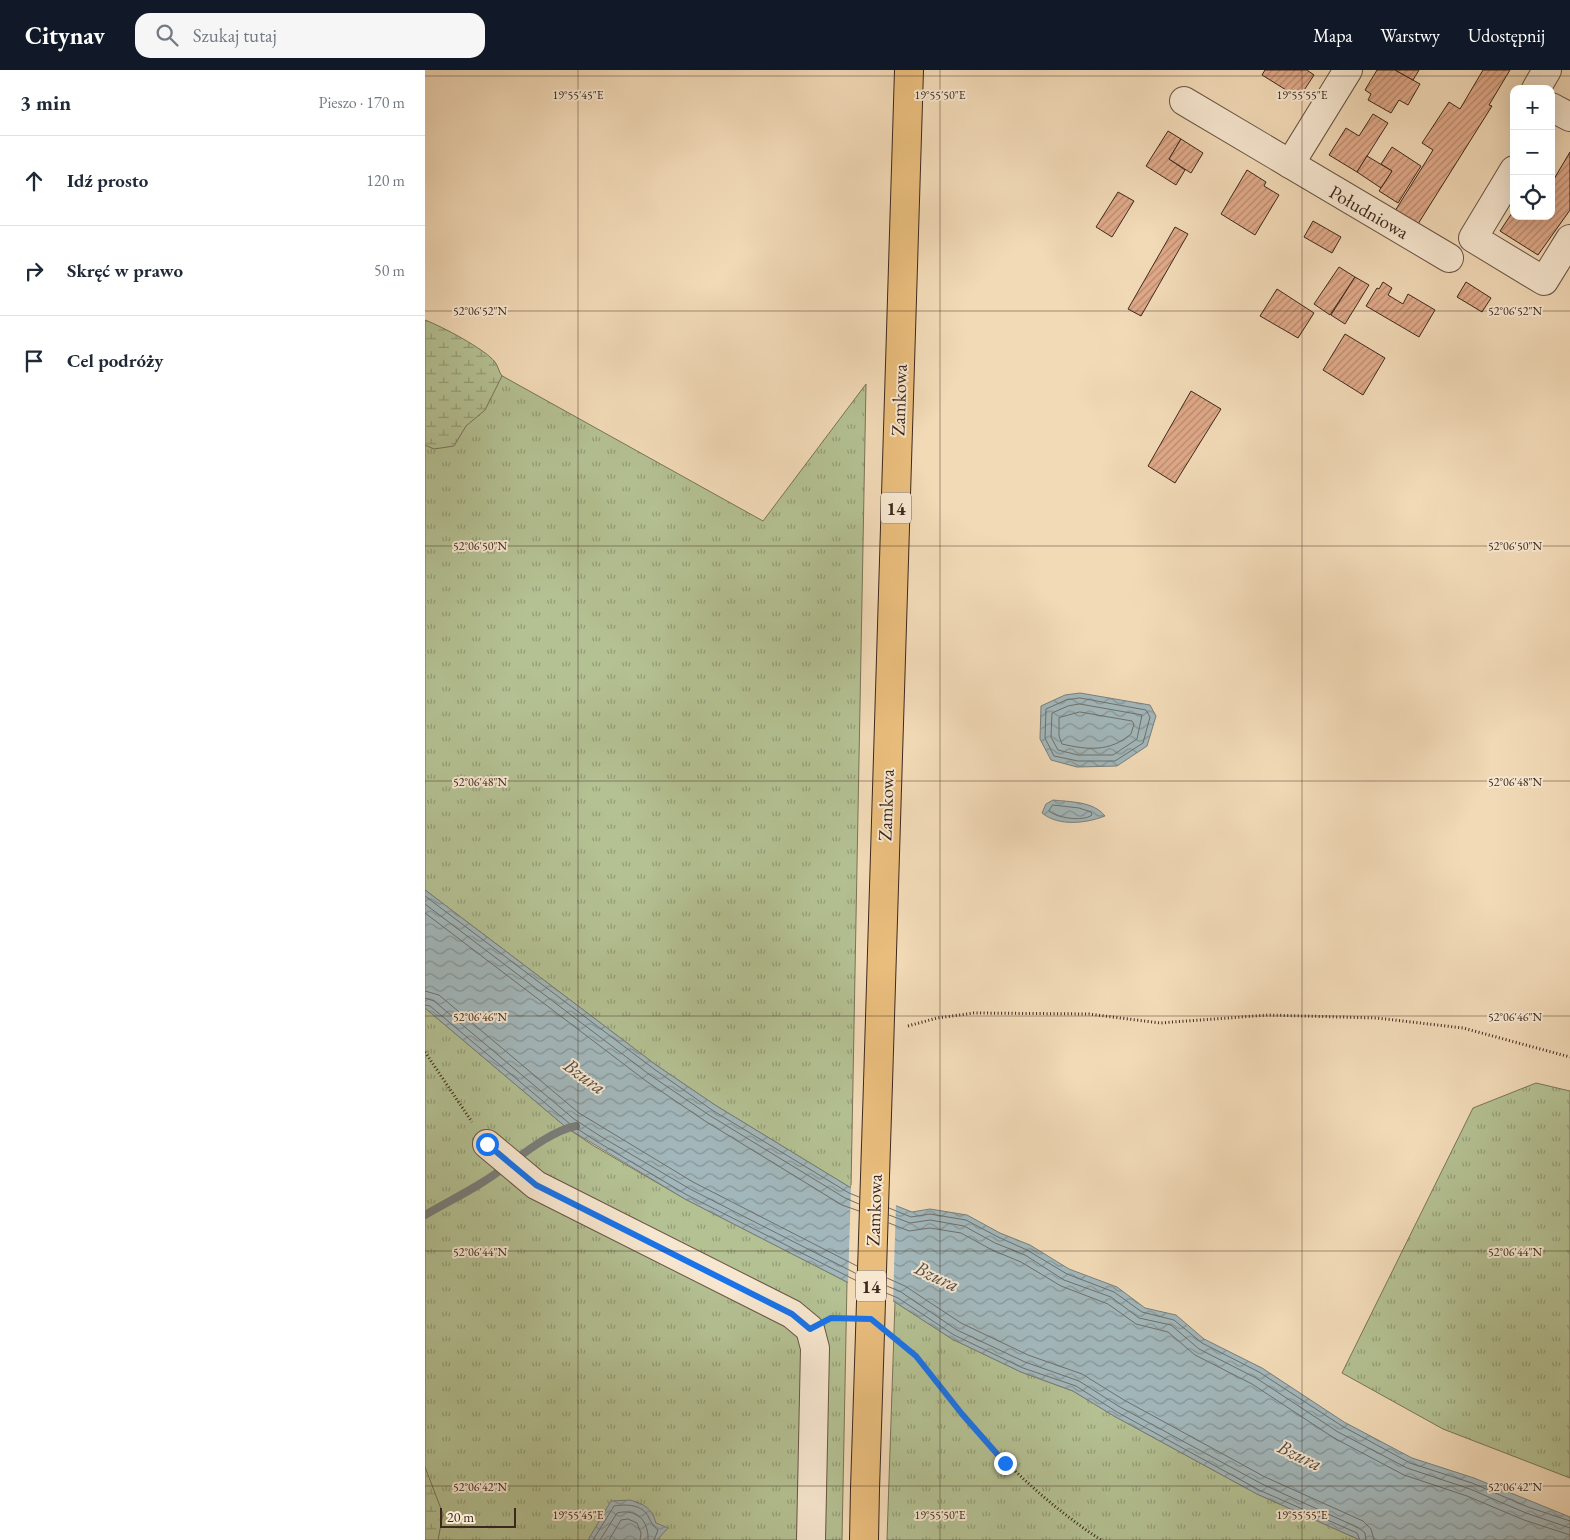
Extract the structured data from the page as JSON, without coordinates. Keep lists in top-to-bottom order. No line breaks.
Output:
{"streets":{"main road":["Zamkowa","14"],"street":["Południowa"]},"water":["Bzura"],"scale_bar":"20 m","page":{"header":"Citynav","search":"Szukaj tutaj","nav":["Mapa","Warstwy","Udostępnij"],"heading":["3 min","Pieszo · 170 m"],"map_buttons":["+","−"],"list":[["Idź prosto","120 m"],["Skręć w prawo","50 m"],"Cel podróży"],"scale":"20 m"},"coordinates":["19°55'45\"E","19°55'50\"E","19°55'55\"E","52°06'52\"N","52°06'50\"N","52°06'48\"N","52°06'46\"N","52°06'44\"N","52°06'42\"N"]}
